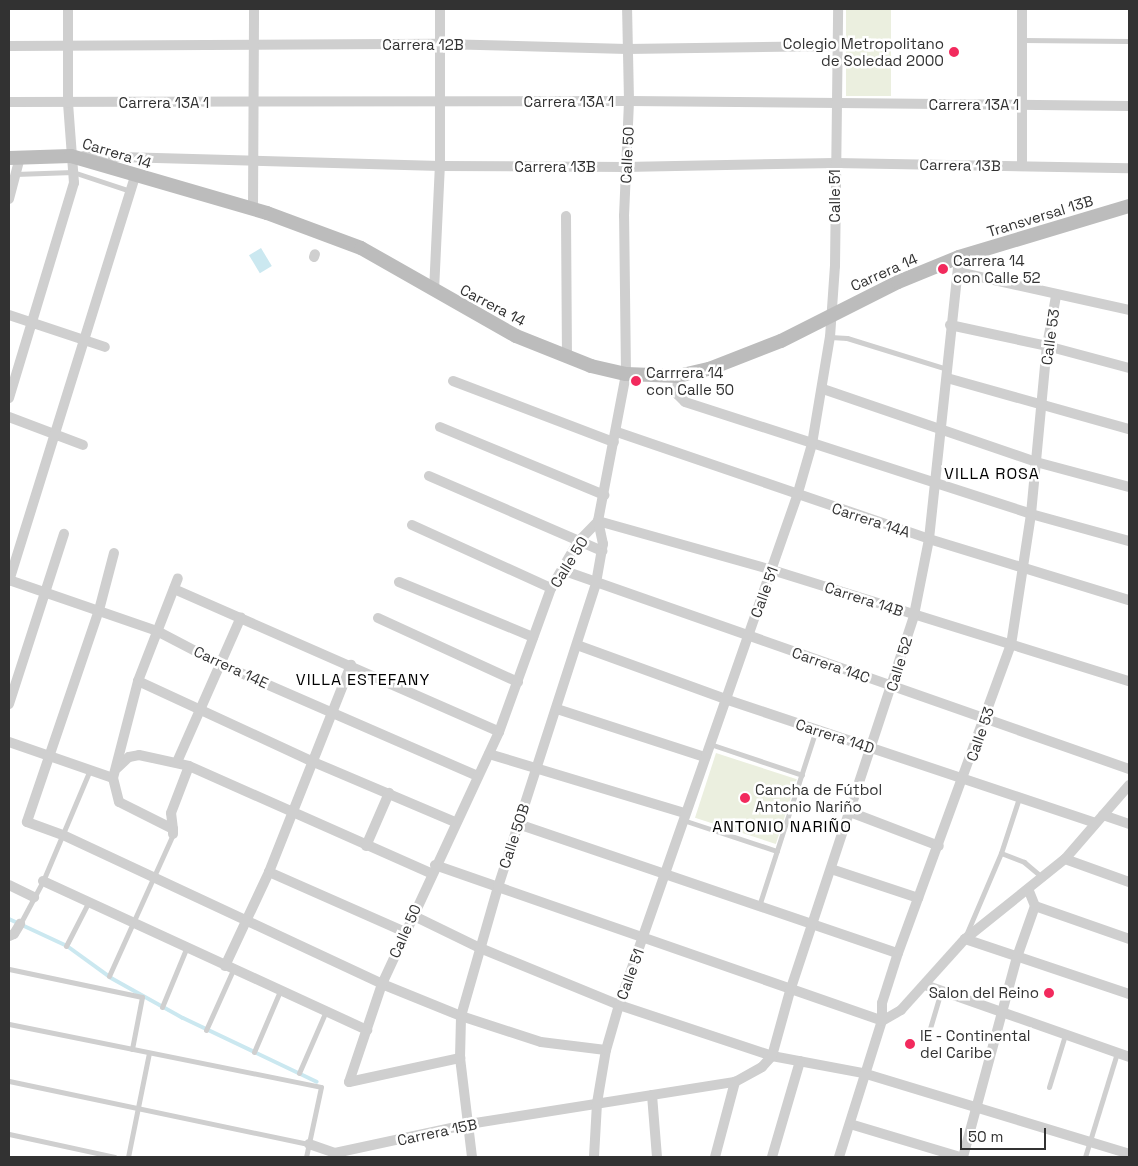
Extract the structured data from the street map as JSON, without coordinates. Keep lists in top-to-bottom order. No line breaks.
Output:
{"streets":{"main road":["Carrera 14","Transversal 13B"],"street":["Carrera 12B","Carrera 13A 1","Calle 50","Carrera 13B","Calle 51","Calle 53","Carrera 14A","Carrera 14B","Calle 52","Carrera 14C","Carrera 14E","Carrera 14D","Calle 50B","Carrera 15B"]},"crossings":[["Carrera 12B","Calle 50"],["Carrera 12B","Calle 51"],["Carrera 13A 1","Calle 50"],["Carrera 13A 1","Calle 51"],["Carrera 14","Calle 50"],["Carrera 14","Carrera 13B"],["Carrera 14","Calle 51"],["Carrera 14","Transversal 13B"],["Carrera 14","Calle 52"],["Calle 50","Carrera 13B"],["Calle 50","Carrera 14A"],["Calle 50","Carrera 14B"],["Calle 50","Carrera 14C"],["Calle 50","Carrera 14E"],["Calle 50","Calle 50B"],["Carrera 13B","Calle 51"],["Calle 51","Carrera 14A"],["Calle 51","Carrera 14B"],["Calle 51","Carrera 14C"],["Calle 51","Carrera 14D"],["Calle 51","Carrera 15B"],["Transversal 13B","Calle 52"],["Calle 53","Carrera 14A"],["Calle 53","Carrera 14B"],["Calle 53","Carrera 14C"],["Calle 53","Carrera 14D"],["Carrera 14A","Calle 52"],["Carrera 14B","Calle 52"],["Carrera 14B","Calle 50B"],["Calle 52","Carrera 14C"],["Calle 52","Carrera 14D"],["Calle 52","Carrera 15B"],["Carrera 14C","Calle 50B"],["Carrera 14D","Calle 50B"],["Calle 50B","Carrera 15B"]],"districts":["VILLA ROSA","VILLA ESTEFANY","ANTONIO NARIÑO"],"places":["Colegio Metropolitano de Soledad 2000","Carrera 14 con Calle 52","Carrrera 14 con Calle 50","Cancha de Fútbol Antonio Nariño","Salon del Reino","IE - Continental del Caribe"],"scale_bar":"50 m"}
